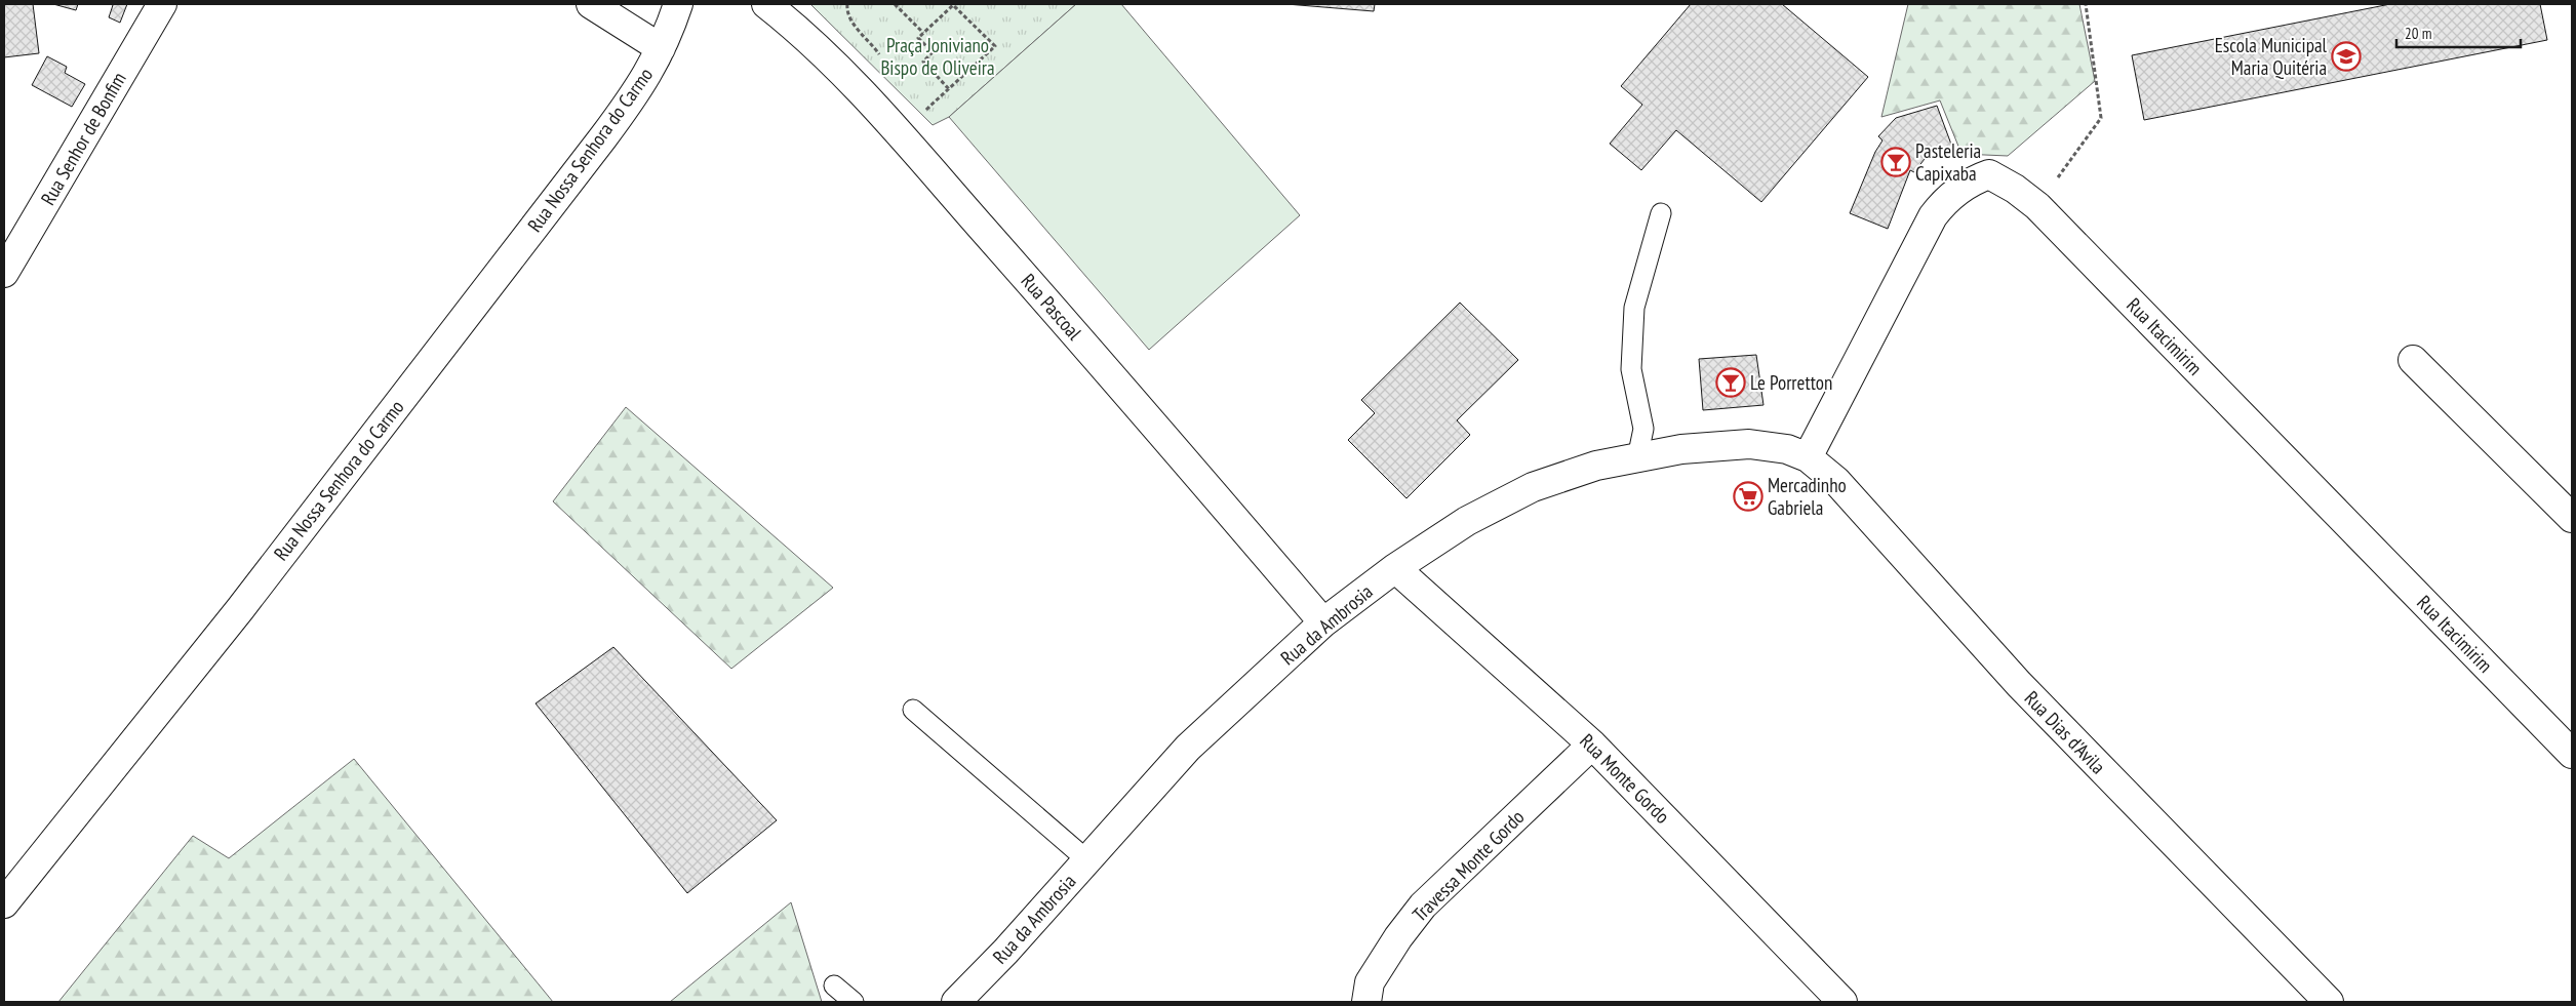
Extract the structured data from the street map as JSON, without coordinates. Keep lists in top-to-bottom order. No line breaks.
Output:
{"streets":{"street":["Rua Senhor de Bonfim","Rua Nossa Senhora do Carmo","Rua Pascoal","Rua Itacimirim","Rua da Ambrosia","Rua Dias d'Avila","Rua Monte Gordo","Travessa Monte Gordo"]},"crossings":[["Rua Pascoal","Rua da Ambrosia"],["Rua Itacimirim","Rua da Ambrosia"],["Rua Itacimirim","Rua Dias d'Avila"],["Rua da Ambrosia","Rua Dias d'Avila"],["Rua da Ambrosia","Rua Monte Gordo"],["Rua Monte Gordo","Travessa Monte Gordo"]],"parks":["Praça Joniviano Bispo de Oliveira"],"places":{"school or university":["Escola Municipal Maria Quitéria"],"bar":["Pasteleria Capixaba","Le Porretton"],"supermarket":["Mercadinho Gabriela"]},"scale_bar":"20 m"}
